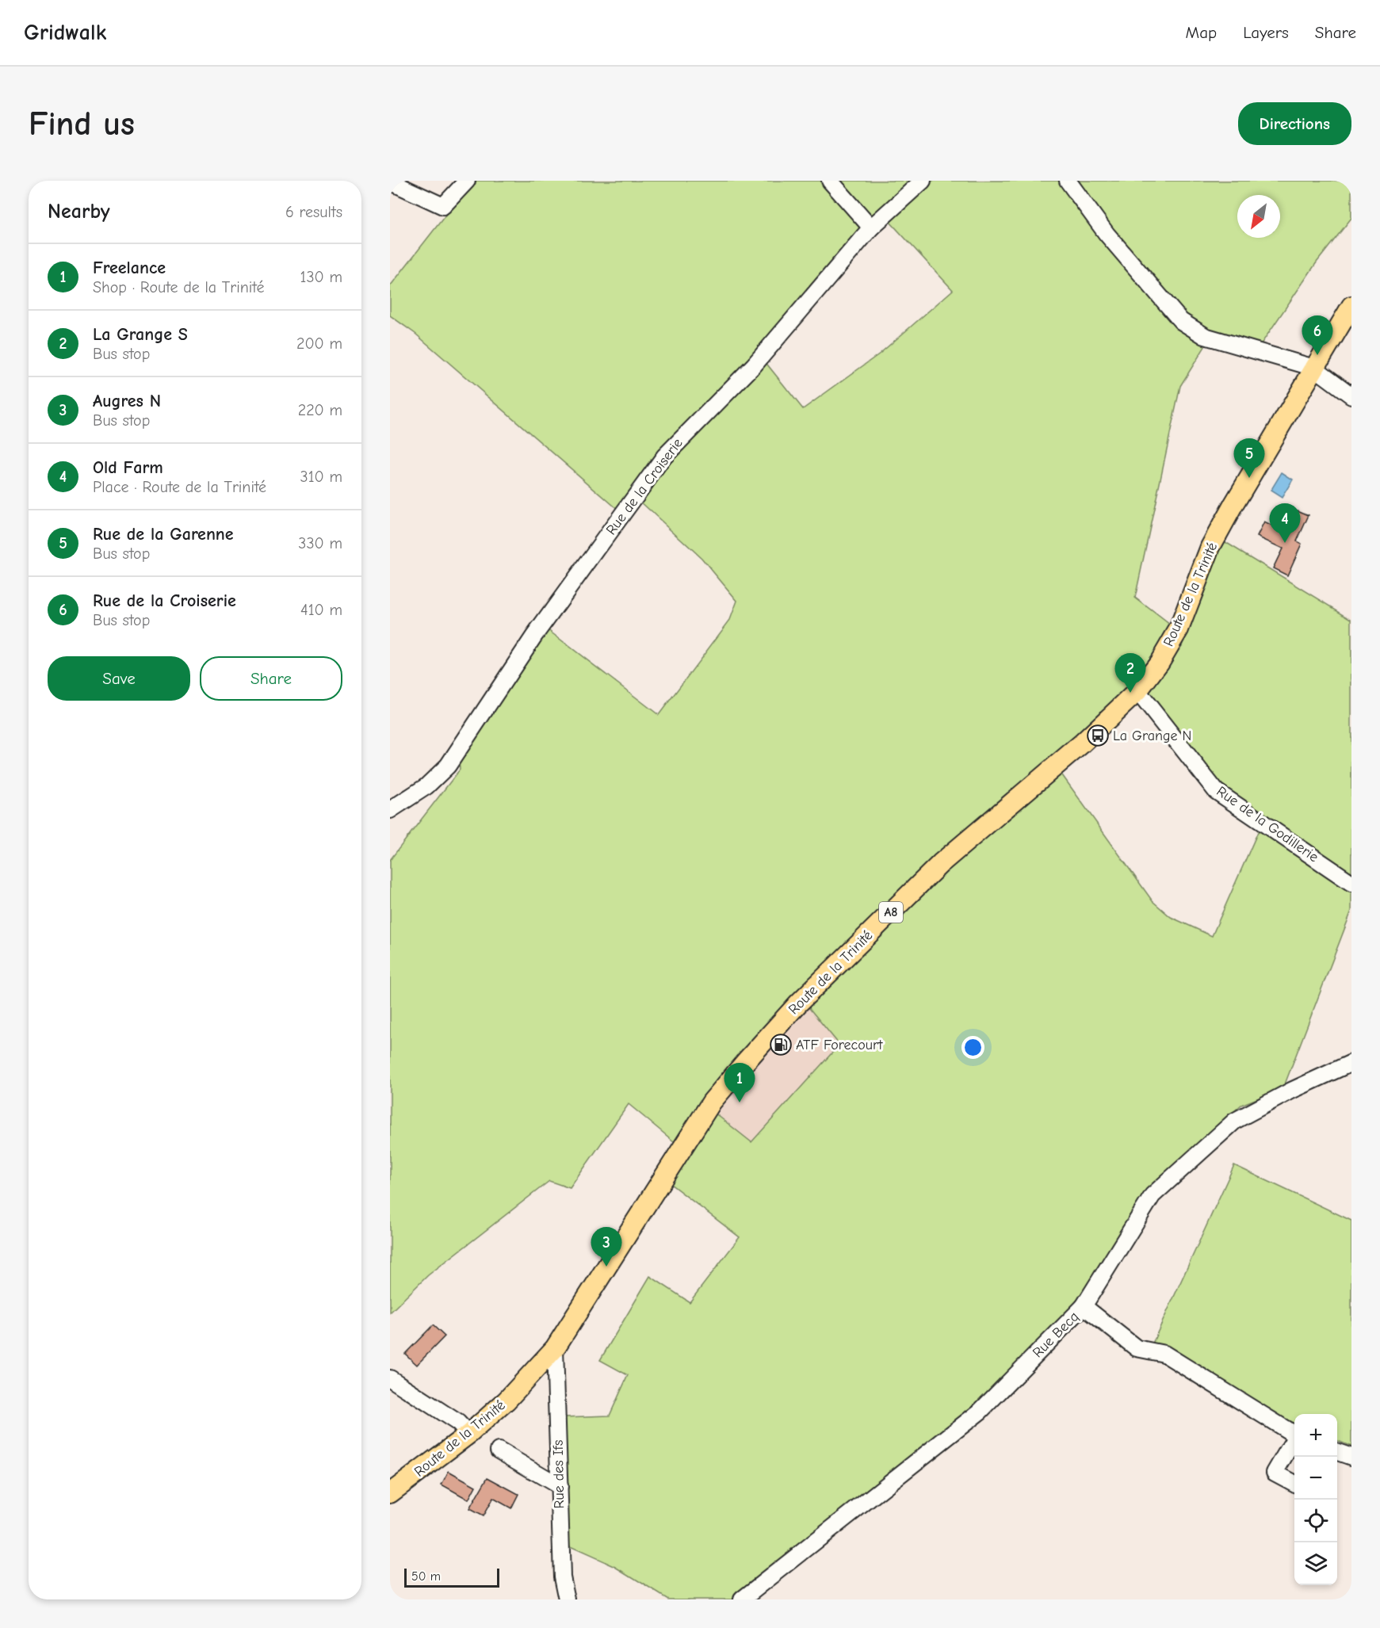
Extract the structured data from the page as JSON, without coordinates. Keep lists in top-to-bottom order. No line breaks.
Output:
{"streets":{"main road":["Route de la Trinité","A8"],"street":["Rue de la Croiserie","Rue de la Godillerie","Rue Becq","Rue des Ifs"]},"crossings":[["Route de la Trinité","Rue de la Godillerie"],["Route de la Trinité","Rue des Ifs"]],"places":{"bus stop":["La Grange N"],"fuel station":["ATF Forecourt"]},"scale_bar":"50 m","north":"bottom left","page":{"header":"Gridwalk","nav":["Map","Layers","Share"],"buttons":["Directions",["Save","Share"]],"title":"Find us","heading":["Nearby","6 results"],"list":[{"mark":"1","name":"Freelance","note":"Shop · Route de la Trinité","value":"130 m"},{"mark":"2","name":"La Grange S","note":"Bus stop","value":"200 m"},{"mark":"3","name":"Augres N","note":"Bus stop","value":"220 m"},{"mark":"4","name":"Old Farm","note":"Place · Route de la Trinité","value":"310 m"},{"mark":"5","name":"Rue de la Garenne","note":"Bus stop","value":"330 m"},{"mark":"6","name":"Rue de la Croiserie","note":"Bus stop","value":"410 m"}],"pins":["6","5","4","2","1","3"],"map_buttons":["+","−"],"scale":"50 m"}}
